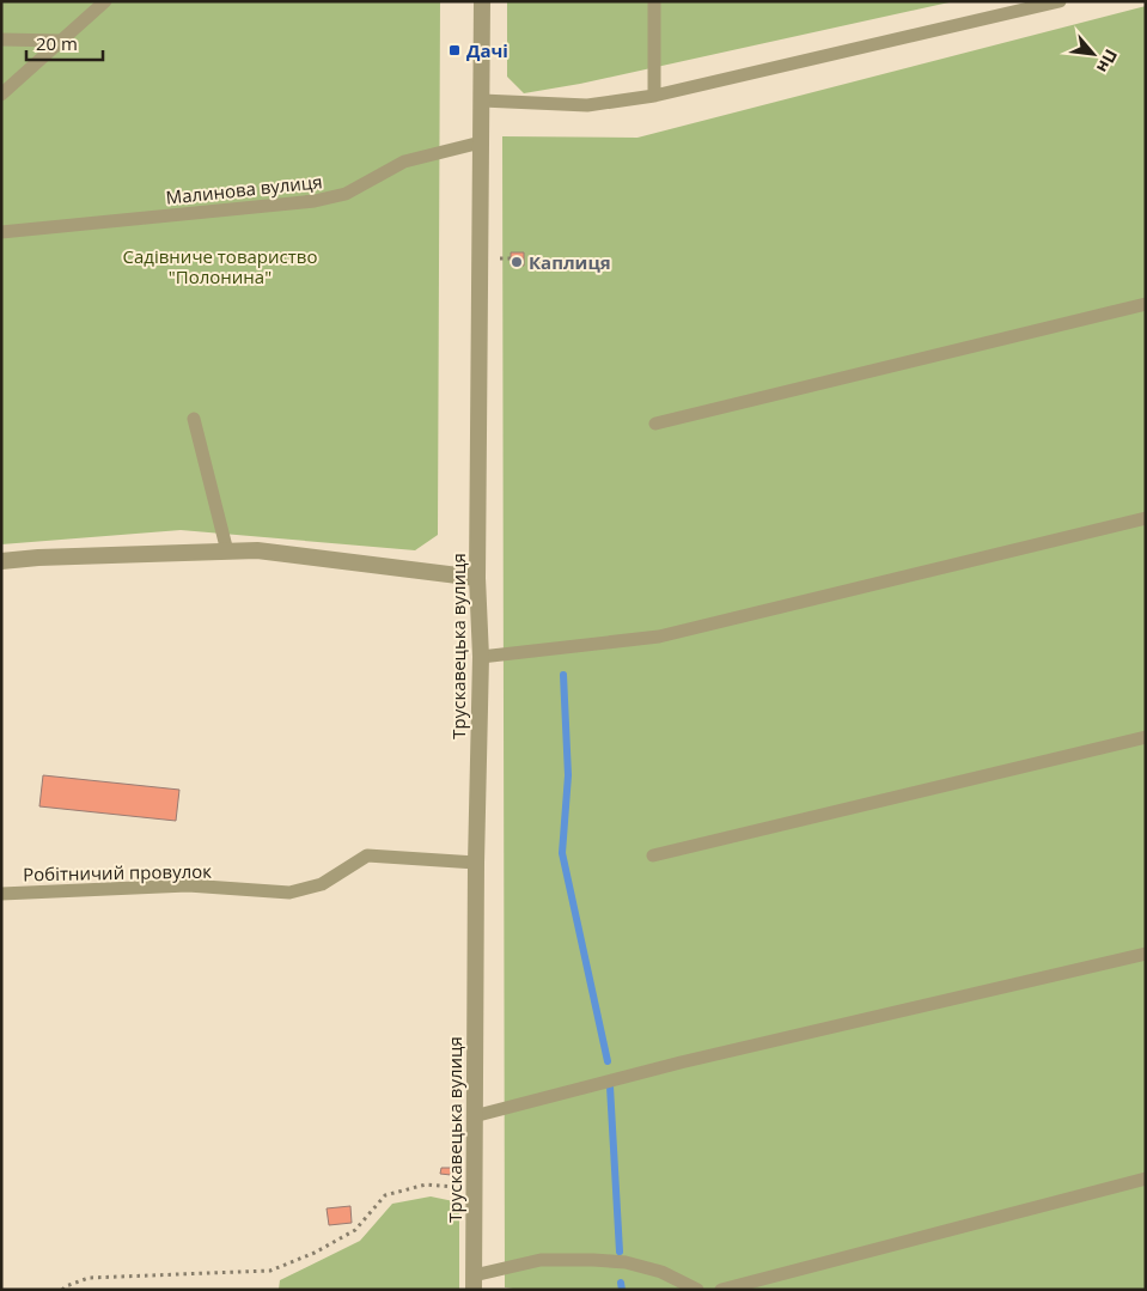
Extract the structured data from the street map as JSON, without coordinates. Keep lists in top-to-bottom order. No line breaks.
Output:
{"streets":{"street":["Трускавецька вулиця"],"lane":["Малинова вулиця","Робітничий провулок"]},"crossings":[["Малинова вулиця","Трускавецька вулиця"],["Трускавецька вулиця","Робітничий провулок"]],"parks":["Садівниче товариство \"Полонина\""],"places":{"transit":["Дачі"],"other":["Каплиця"]},"scale_bar":"20 m","north":"bottom right"}
